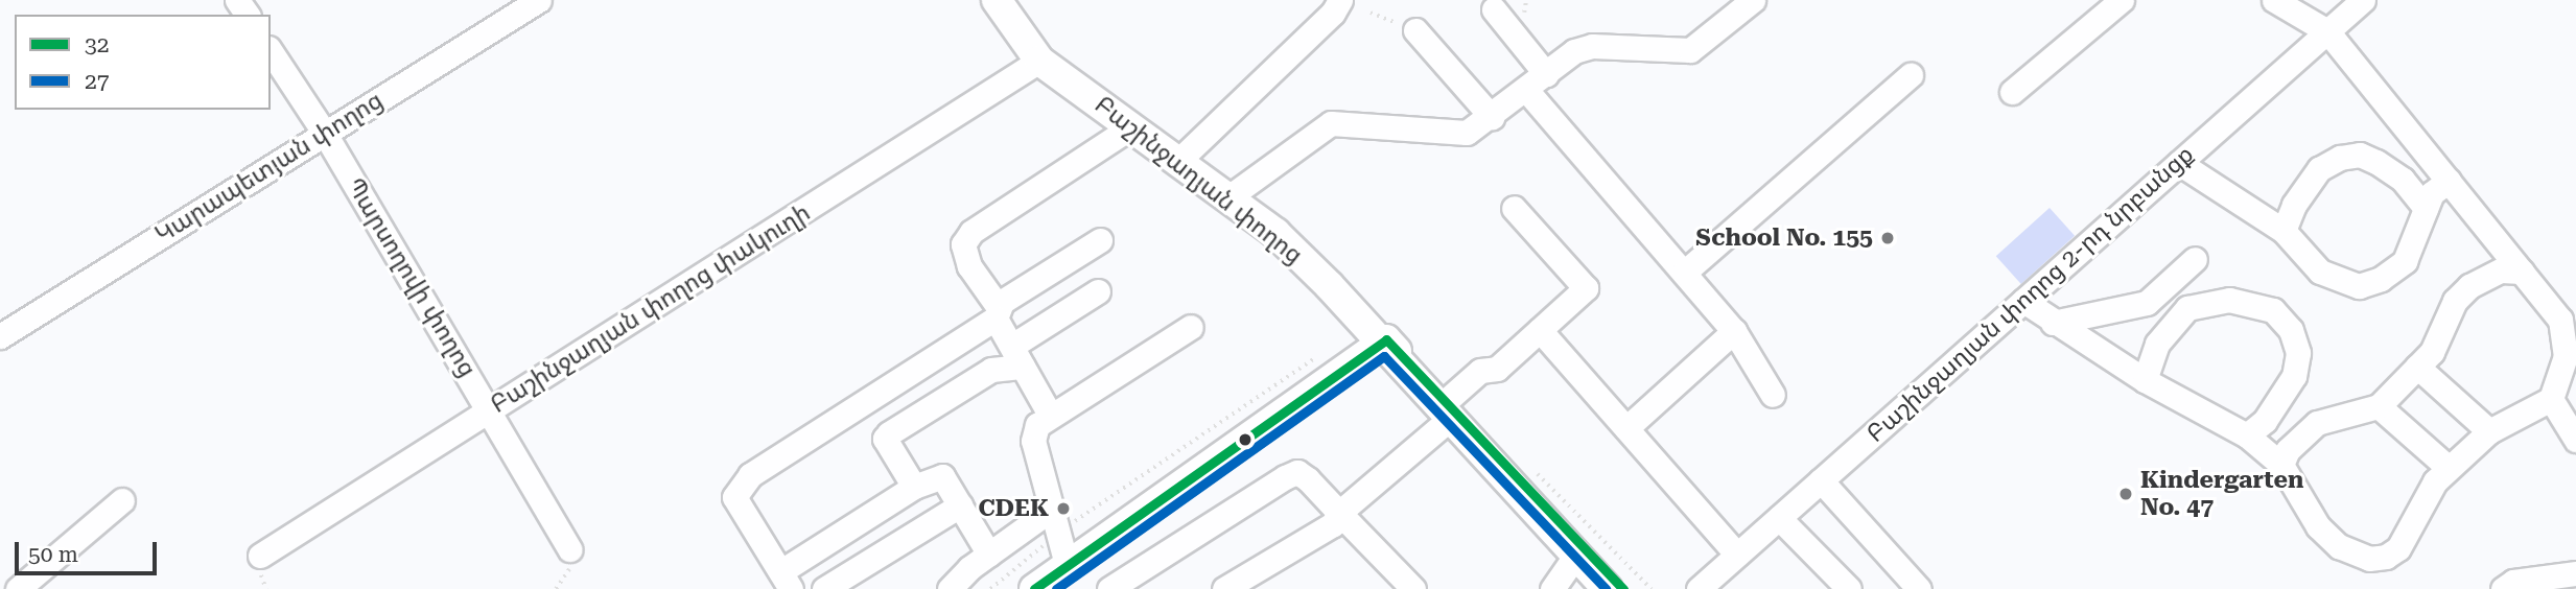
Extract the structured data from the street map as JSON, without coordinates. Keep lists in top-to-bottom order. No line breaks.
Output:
{"streets":{"main road":["Բաշինջաղյան փողոց"],"street":["Կարապետյան փողոց","Պարսողովի փողոց","Բաշինջաղյան փողոց 2-րդ նրբանցք","Բաշինջաղյան փողոց փակուղի"]},"crossings":[["Կարապետյան փողոց","Պարսողովի փողոց"],["Բաշինջաղյան փողոց","Բաշինջաղյան փողոց փակուղի"],["Պարսողովի փողոց","Բաշինջաղյան փողոց փակուղի"]],"places":["School No. 155","Kindergarten No. 47","CDEK"],"lines":["transit line 32","transit line 27"],"legend":["32","27"],"scale_bar":"50 m"}
